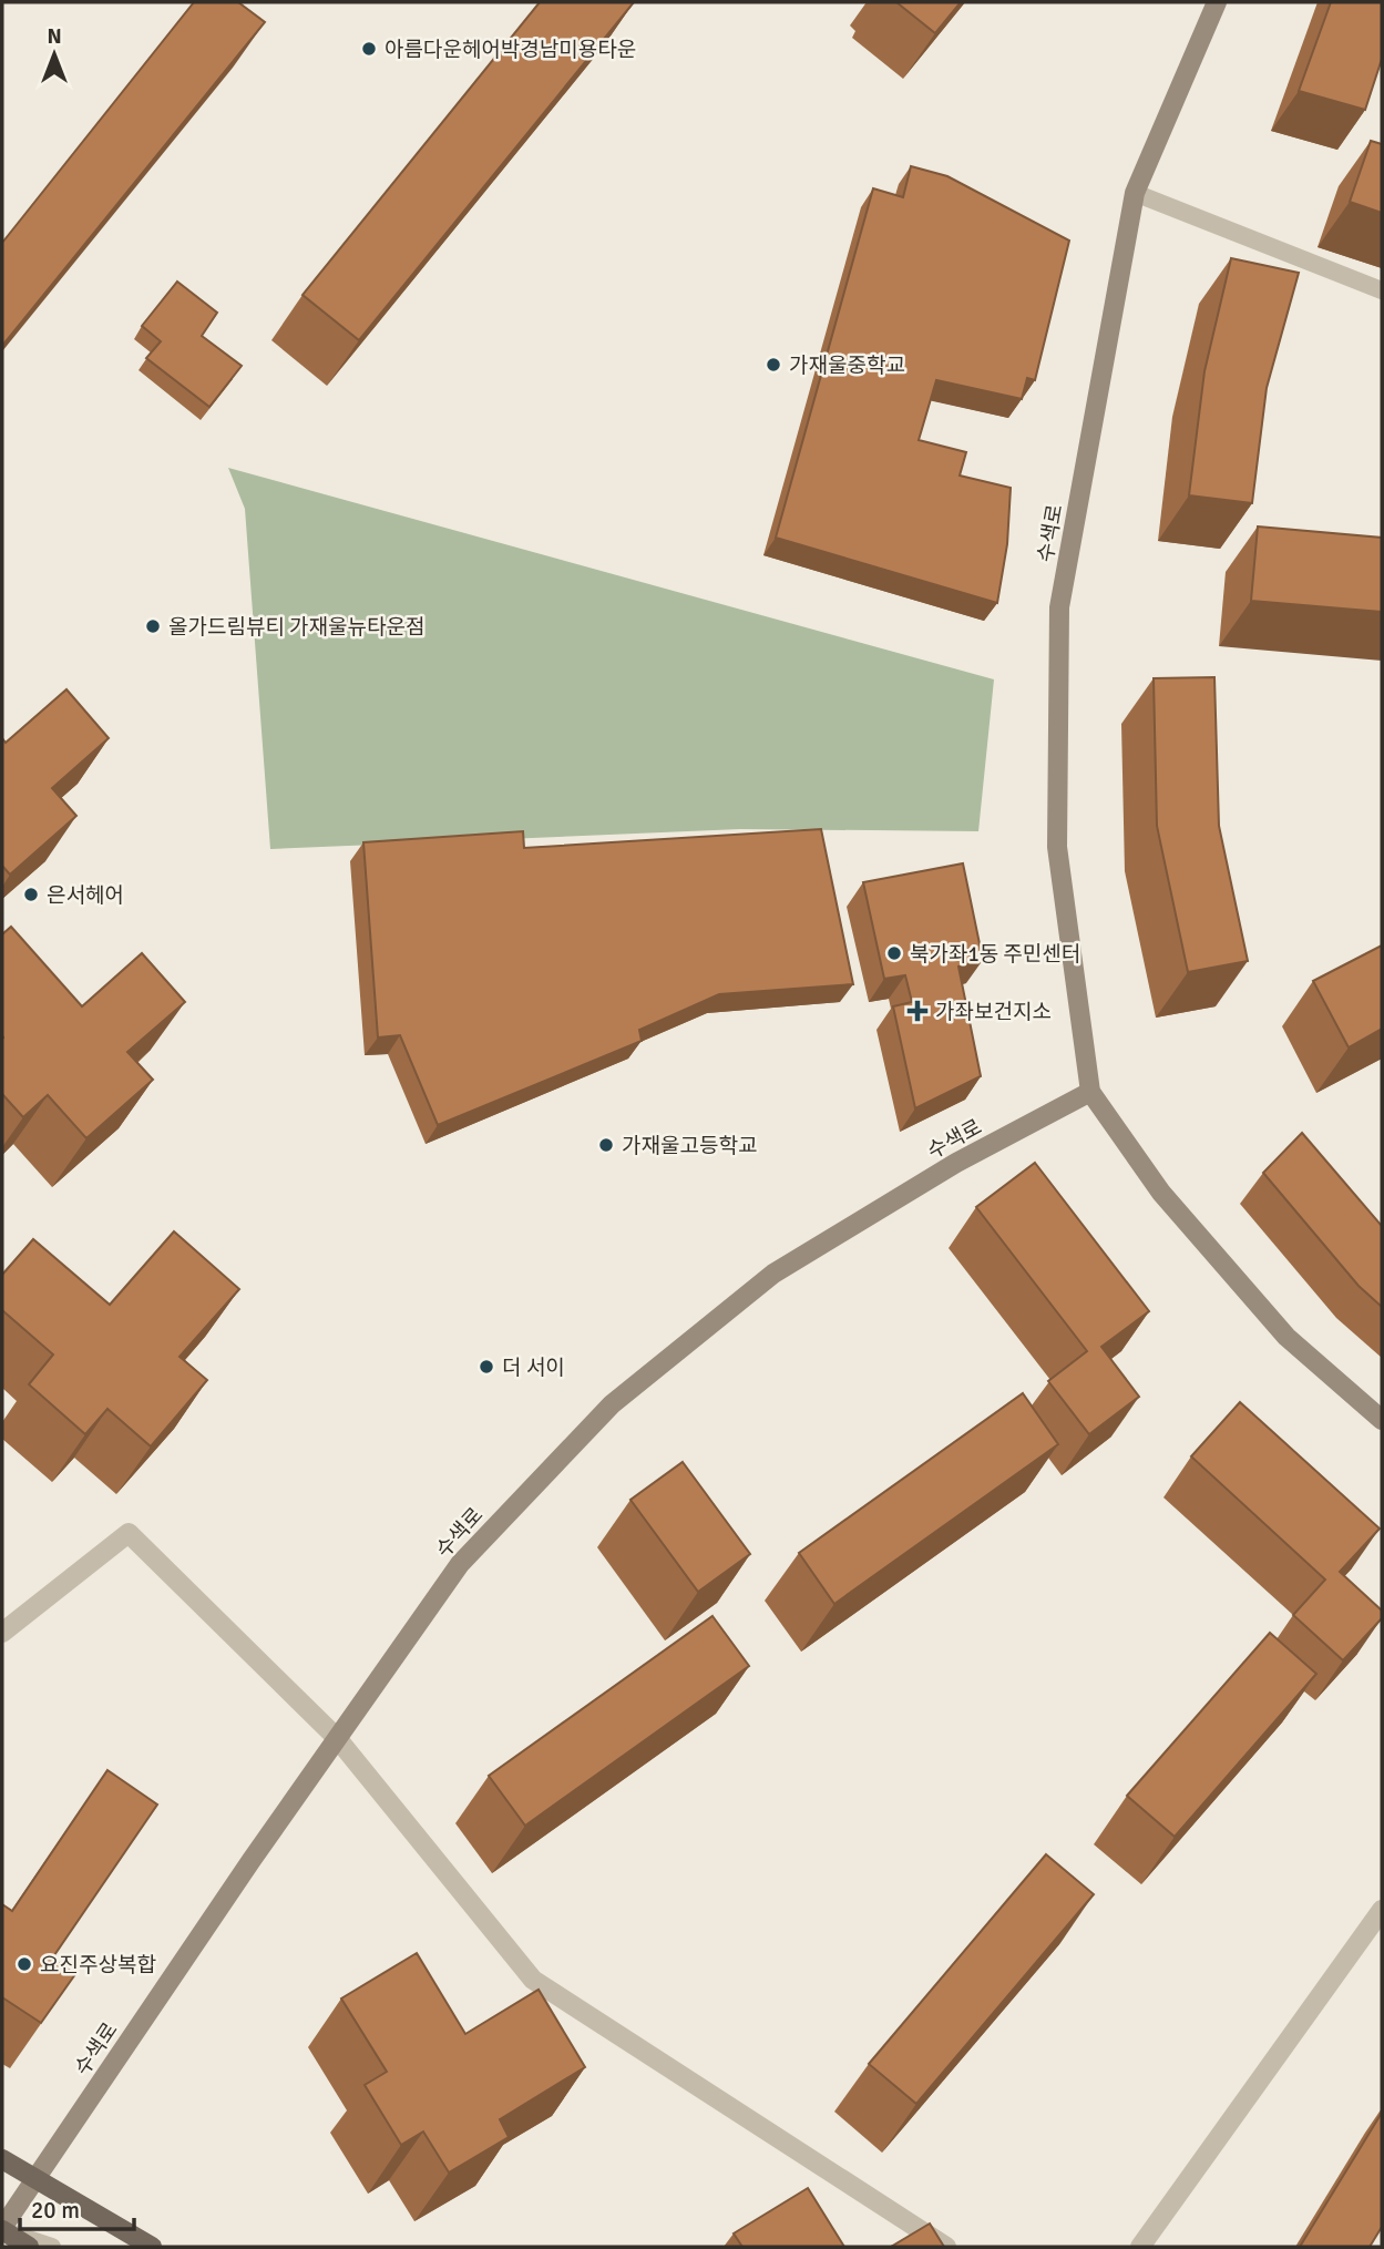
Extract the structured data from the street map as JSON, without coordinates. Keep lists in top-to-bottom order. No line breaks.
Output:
{"streets":{"street":["수색로"]},"places":{"other":["아름다운헤어박경남미용타운","가재울중학교","올가드림뷰티 가재울뉴타운점","은서헤어","북가좌1동 주민센터","가재울고등학교","더 서이","요진주상복합"],"health":["가좌보건지소"]},"scale_bar":"20 m","north":"top"}
